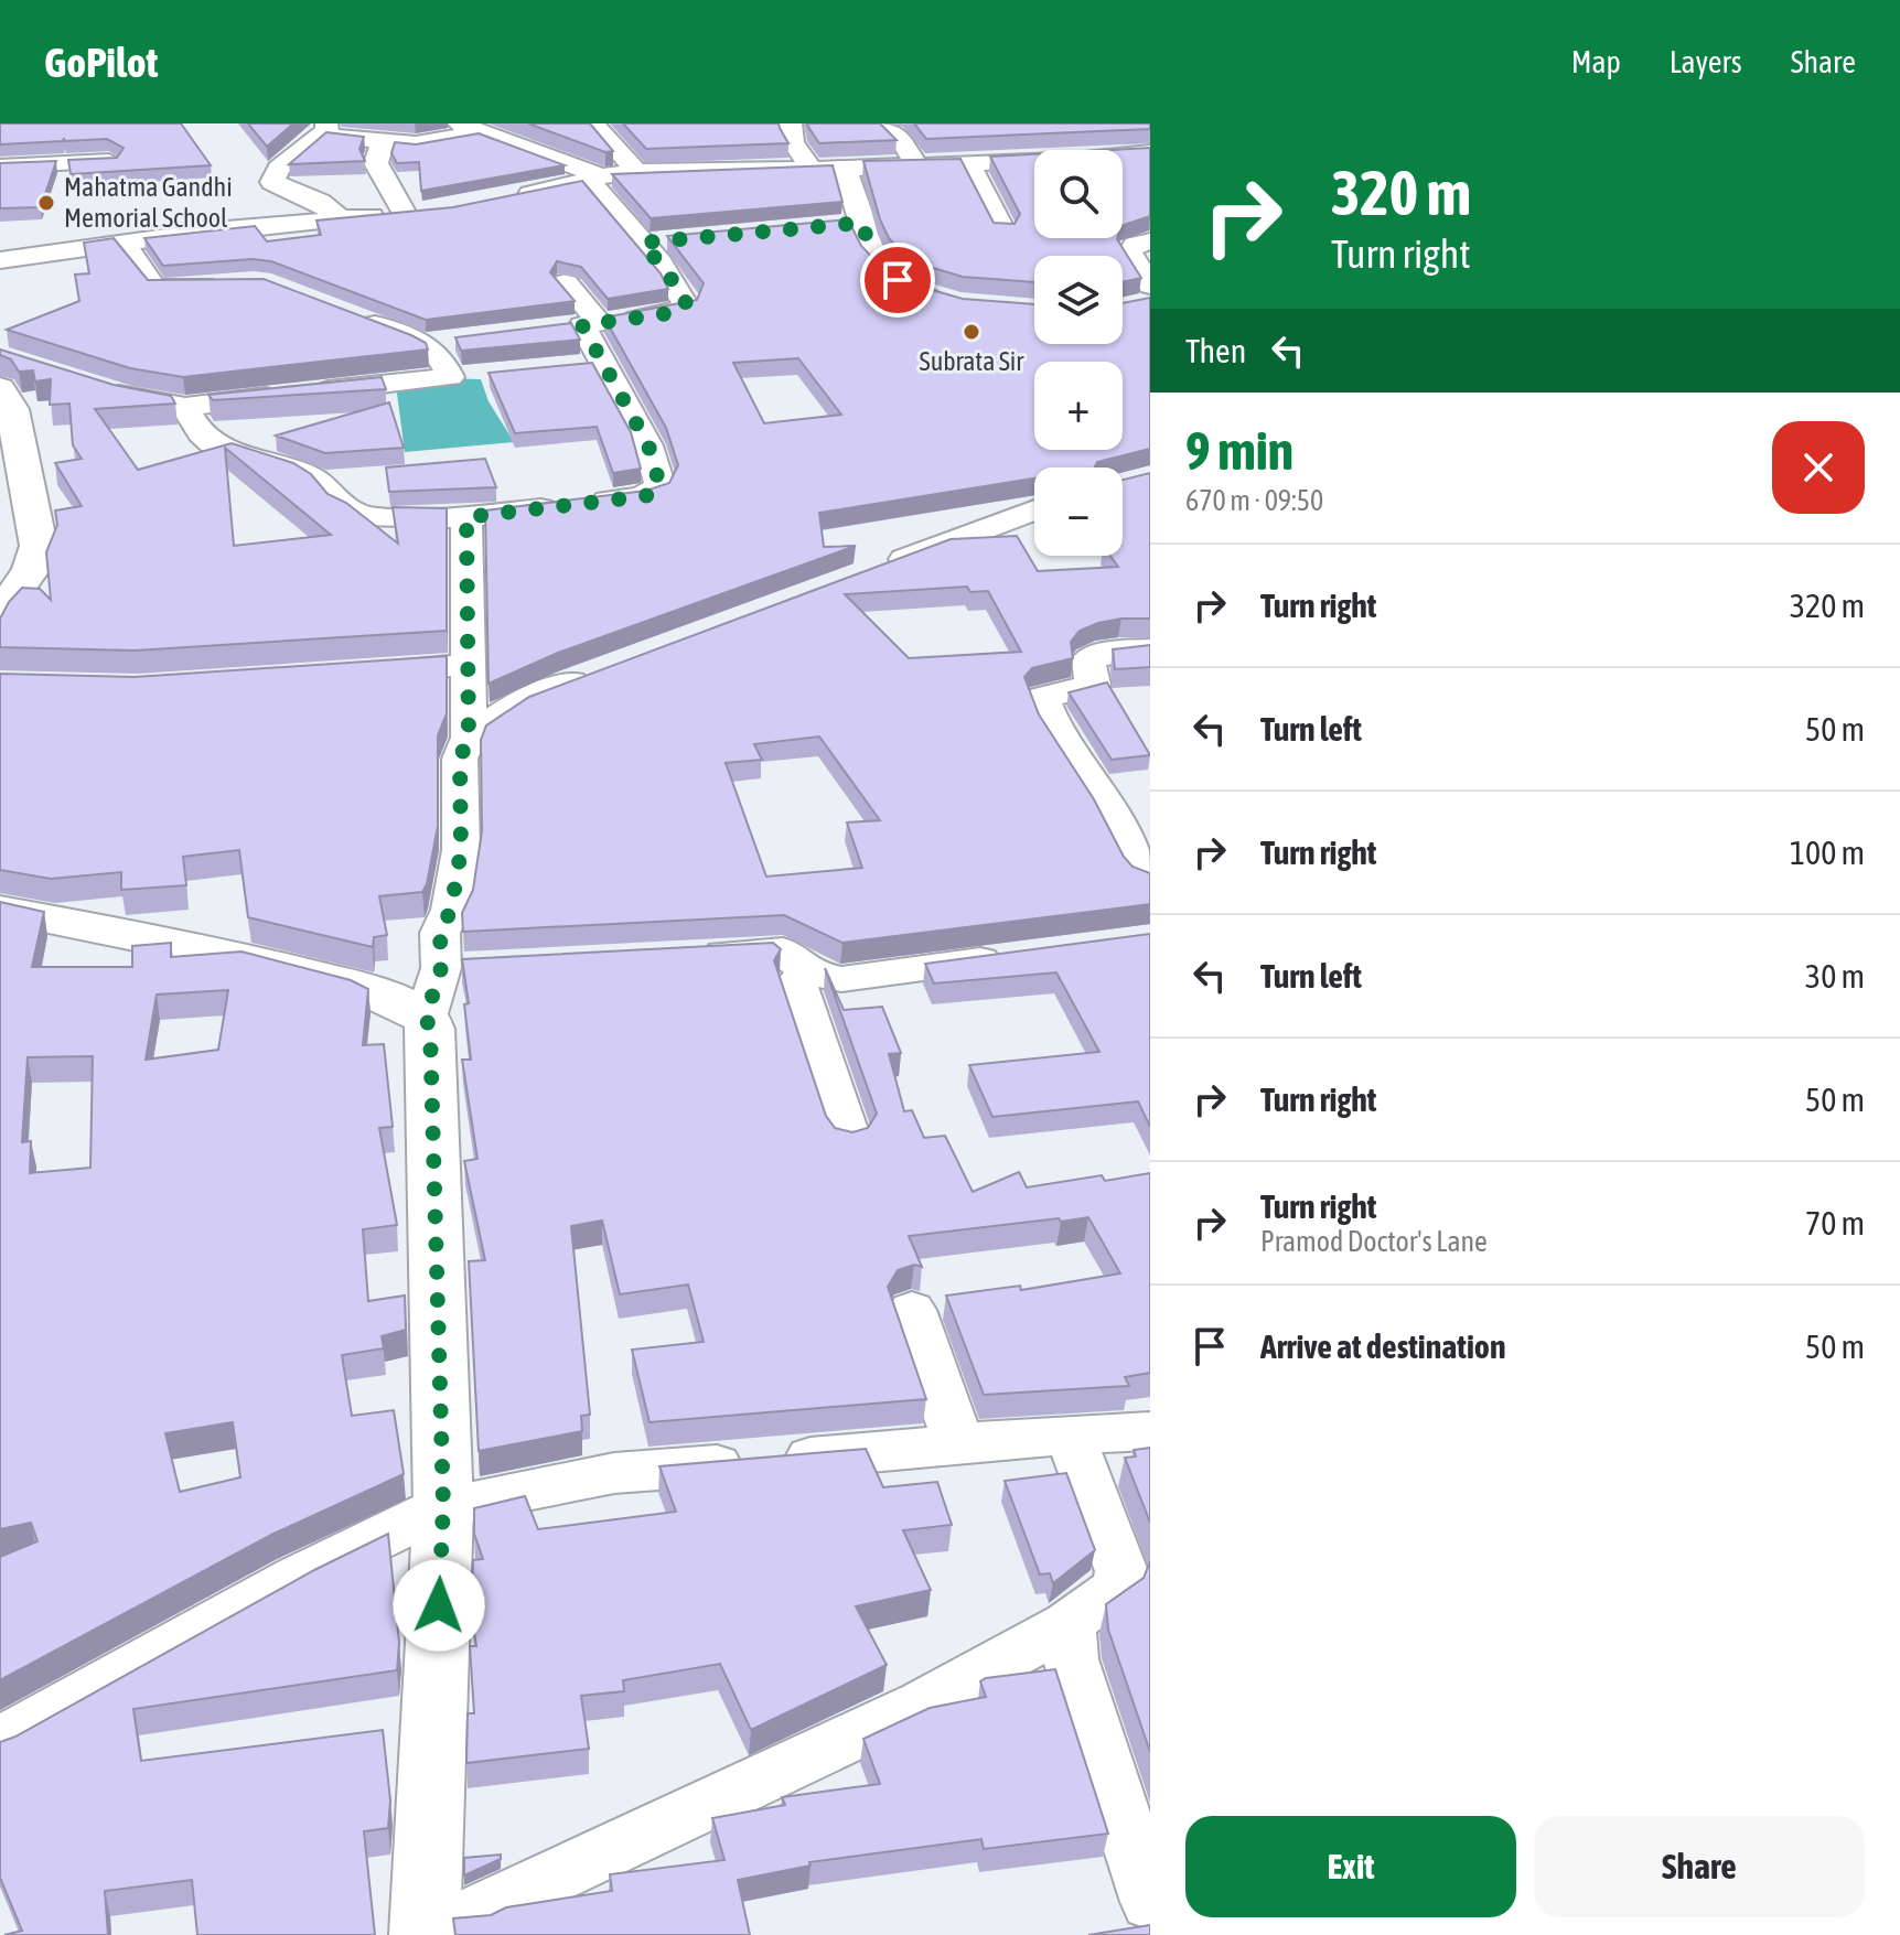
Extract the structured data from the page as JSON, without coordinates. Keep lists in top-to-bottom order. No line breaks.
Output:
{"places":["Mahatma Gandhi Memorial School","Subrata Sir"],"page":{"header":"GoPilot","nav":["Map","Layers","Share"],"turn":["320 m","Turn right"],"map_buttons":["+","−"],"then":"Then","heading":["9 min","670 m · 09:50"],"list":[{"name":"Turn right","value":"320 m"},{"name":"Turn left","value":"50 m"},{"name":"Turn right","value":"100 m"},{"name":"Turn left","value":"30 m"},{"name":"Turn right","value":"50 m"},{"name":"Turn right","note":"Pramod Doctor's Lane","value":"70 m"},{"name":"Arrive at destination","value":"50 m"}],"buttons":["Exit","Share"]}}
